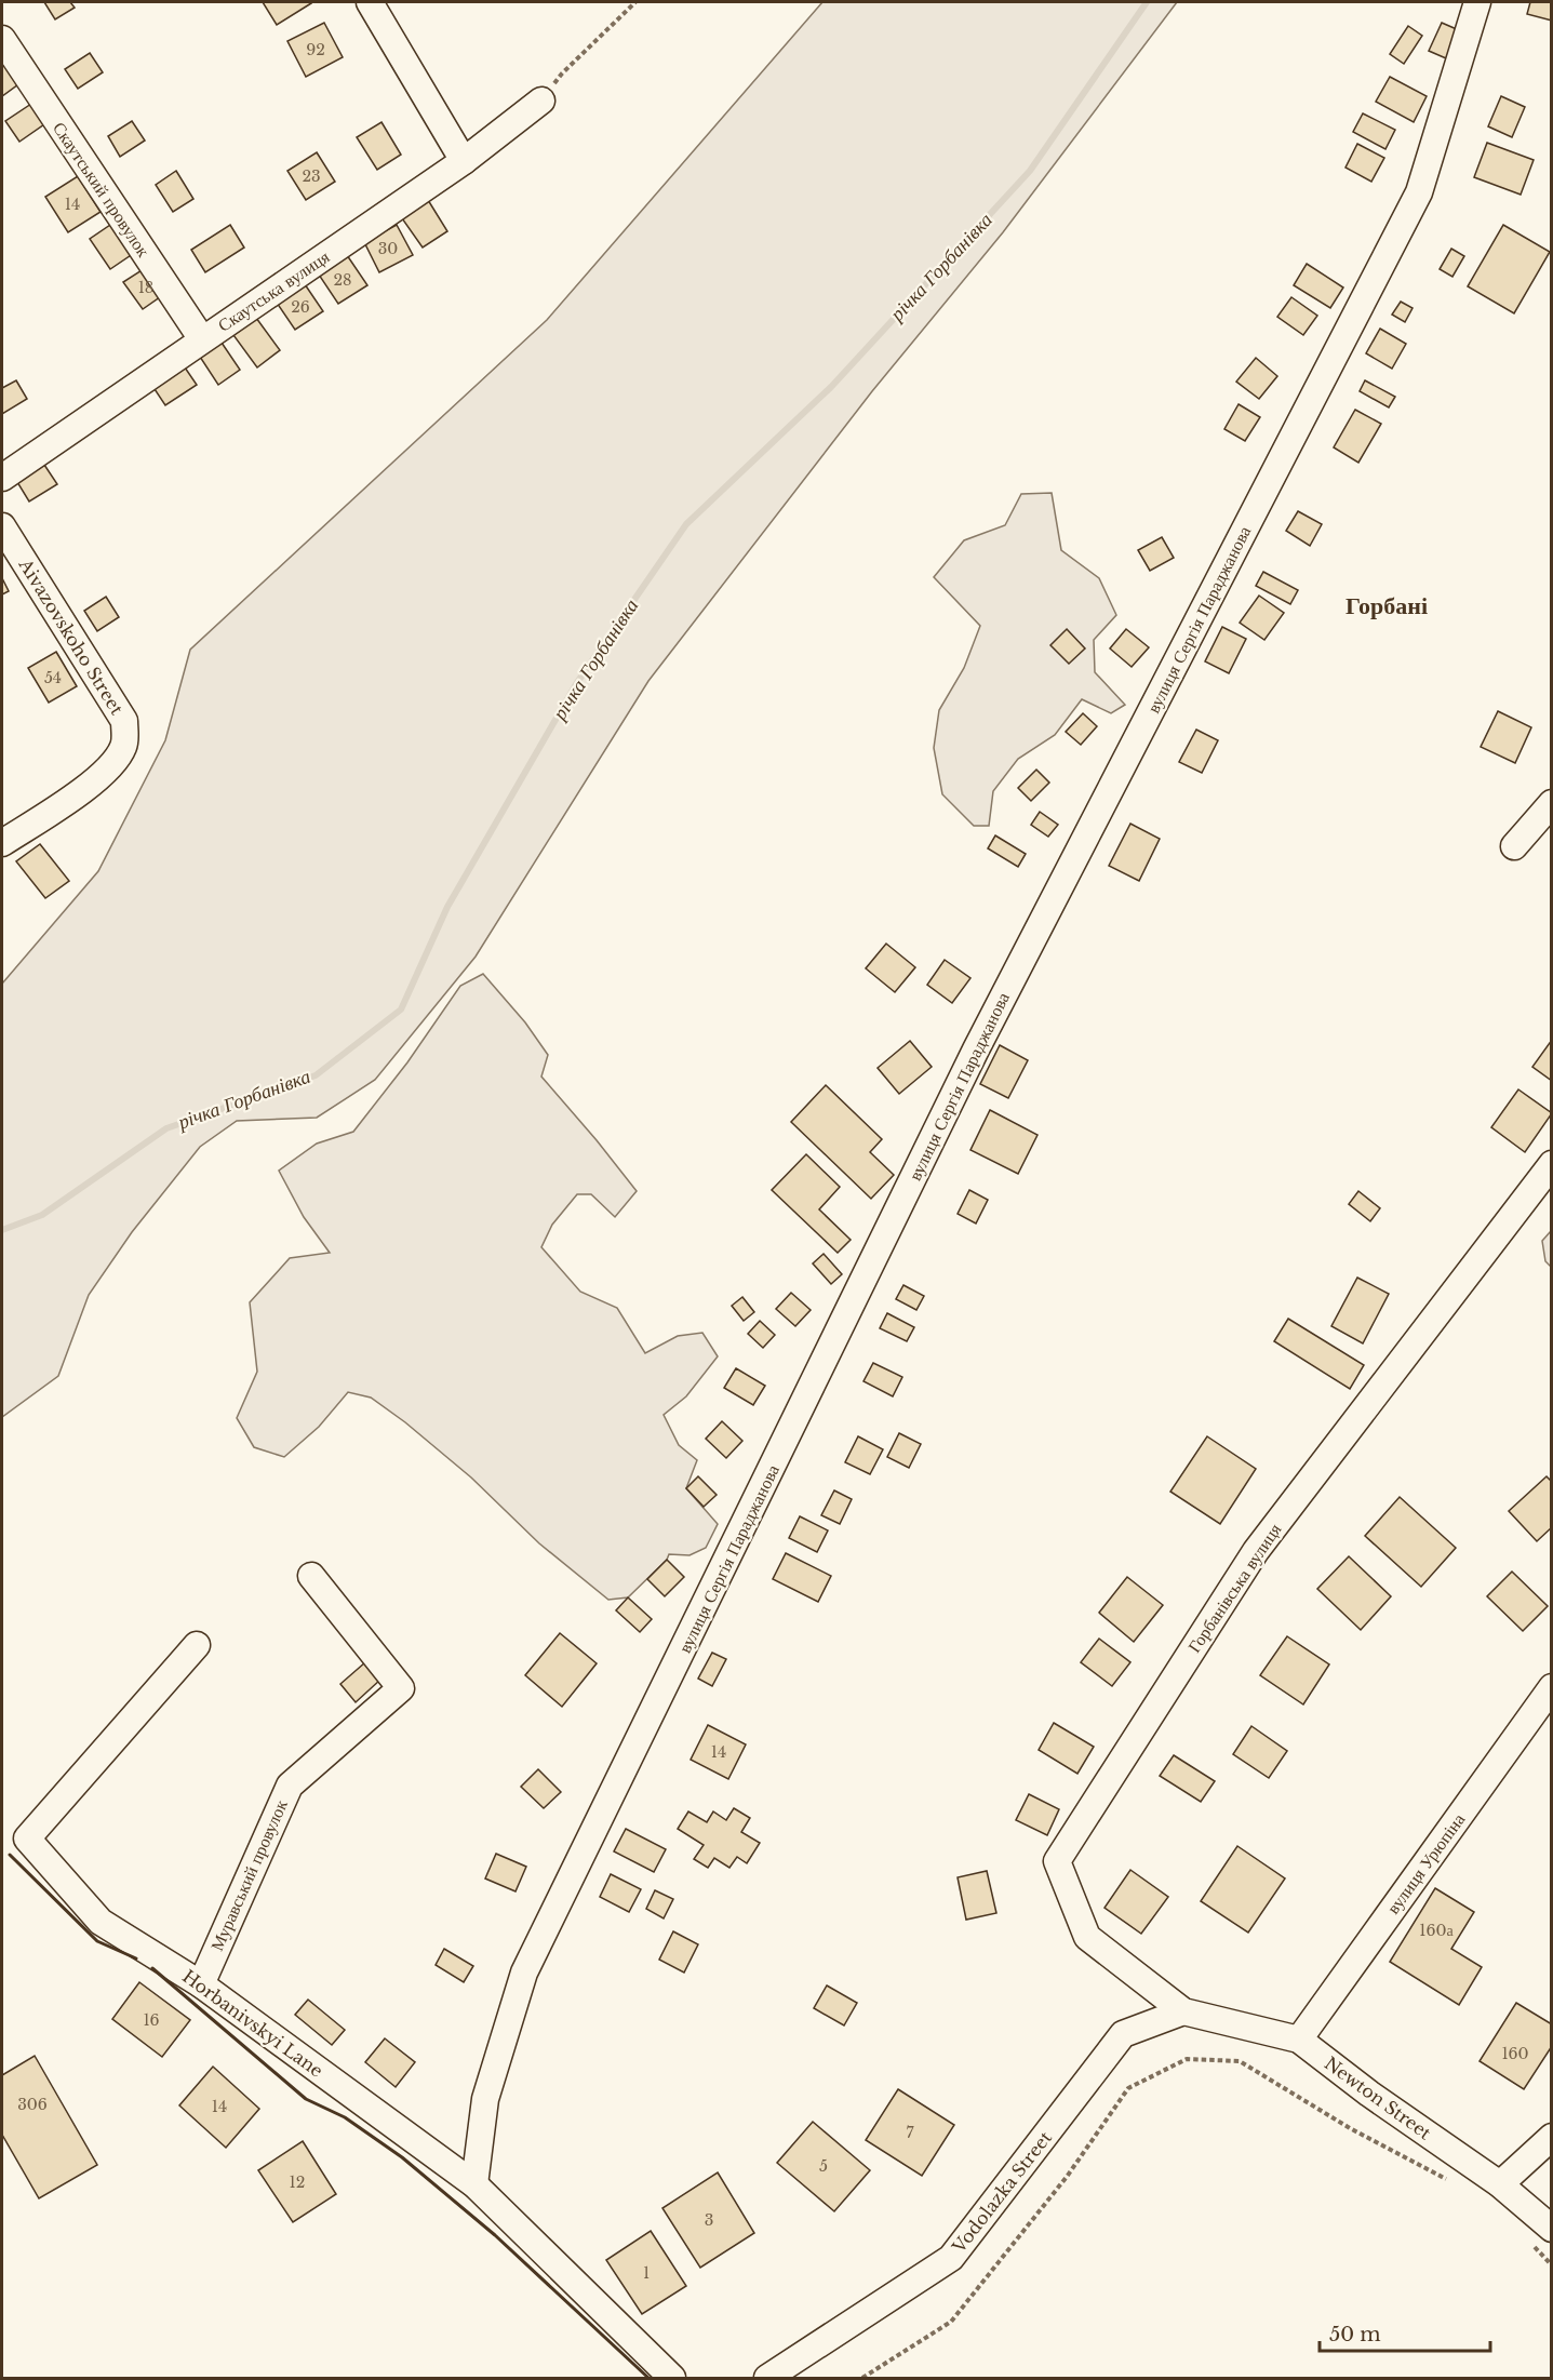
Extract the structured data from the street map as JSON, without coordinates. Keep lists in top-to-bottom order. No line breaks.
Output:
{"streets":{"street":["Скаутський провулок","Скаутська вулиця","вулиця Сергія Параджанова","Aivazovskoho Street","Горбанівська вулиця","вулиця Урюпіна","Муравський провулок","Horbanivskyi Lane","Newton Street","Vodolazka Street"]},"crossings":[["Скаутський провулок","Скаутська вулиця"],["вулиця Сергія Параджанова","Horbanivskyi Lane"],["Горбанівська вулиця","Newton Street"],["Горбанівська вулиця","Vodolazka Street"],["вулиця Урюпіна","Newton Street"],["Муравський провулок","Horbanivskyi Lane"],["Newton Street","Vodolazka Street"]],"districts":["Горбані"],"water":["річка Горбанівка"],"house_numbers":["92","23","14","30","28","18","26","54","14","160а","16","160","306","14","7","5","12","3","1"],"scale_bar":"50 m"}
